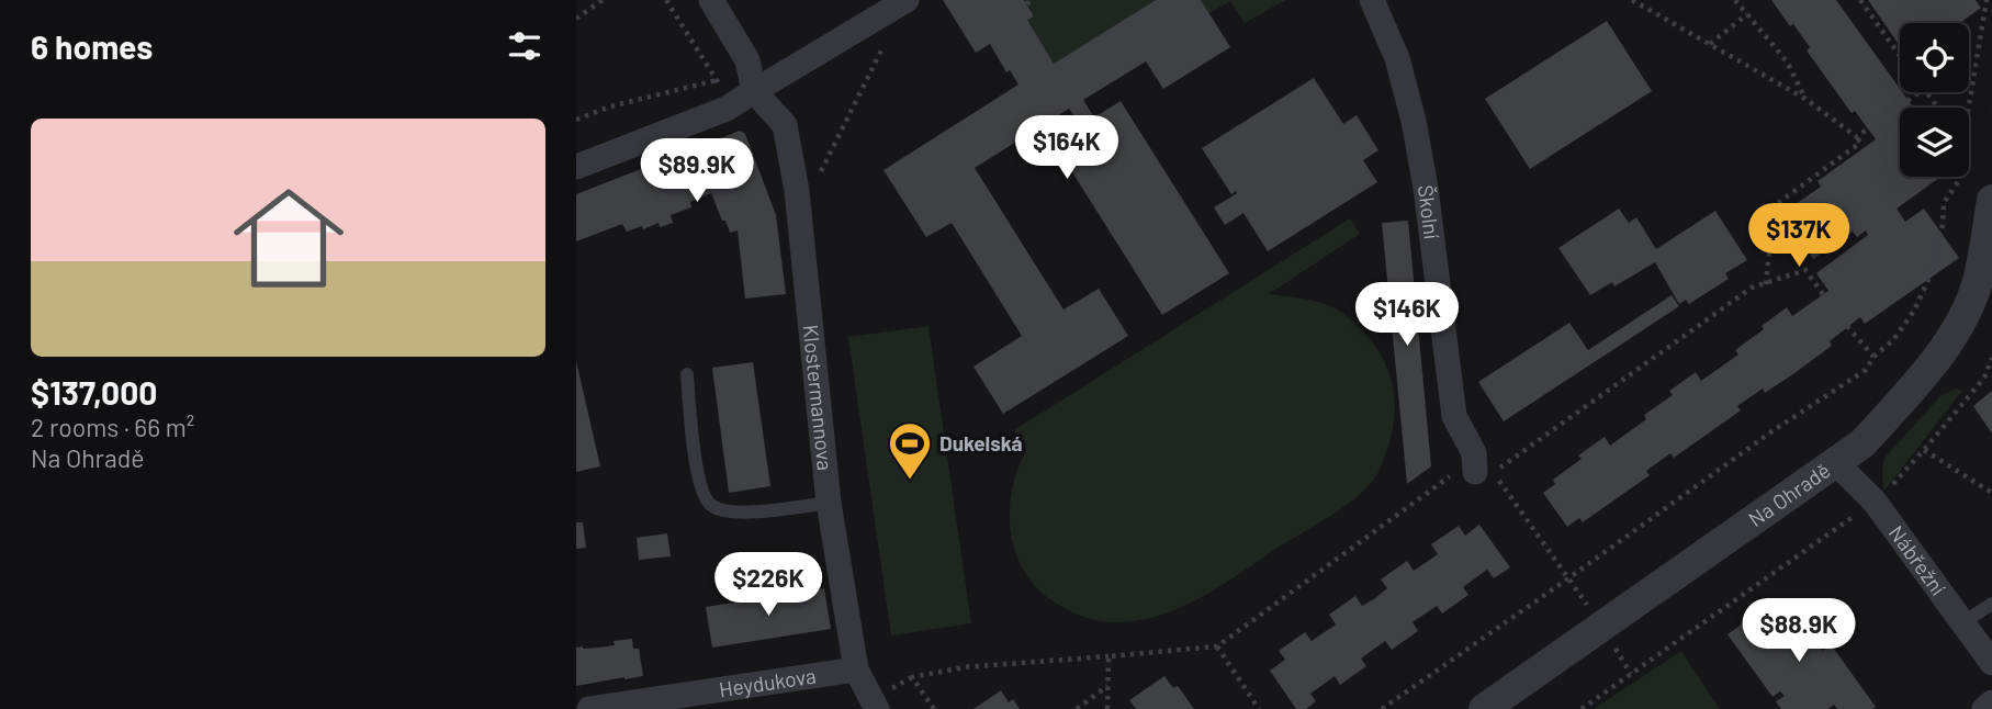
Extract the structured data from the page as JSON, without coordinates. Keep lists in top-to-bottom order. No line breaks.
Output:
{"streets":{"street":["Školní","Klostermannova","Na Ohradě","Nábřežní","Heydukova"]},"crossings":[["Klostermannova","Heydukova"],["Na Ohradě","Nábřežní"]],"places":{"sports":["Dukelská"]},"page":{"heading":"6 homes","list":[{"name":"$137,000","note":"2 rooms · 66 m² · Na Ohradě"}],"price":["$164K","$89.9K","$137K","$146K","$226K","$88.9K"]}}
